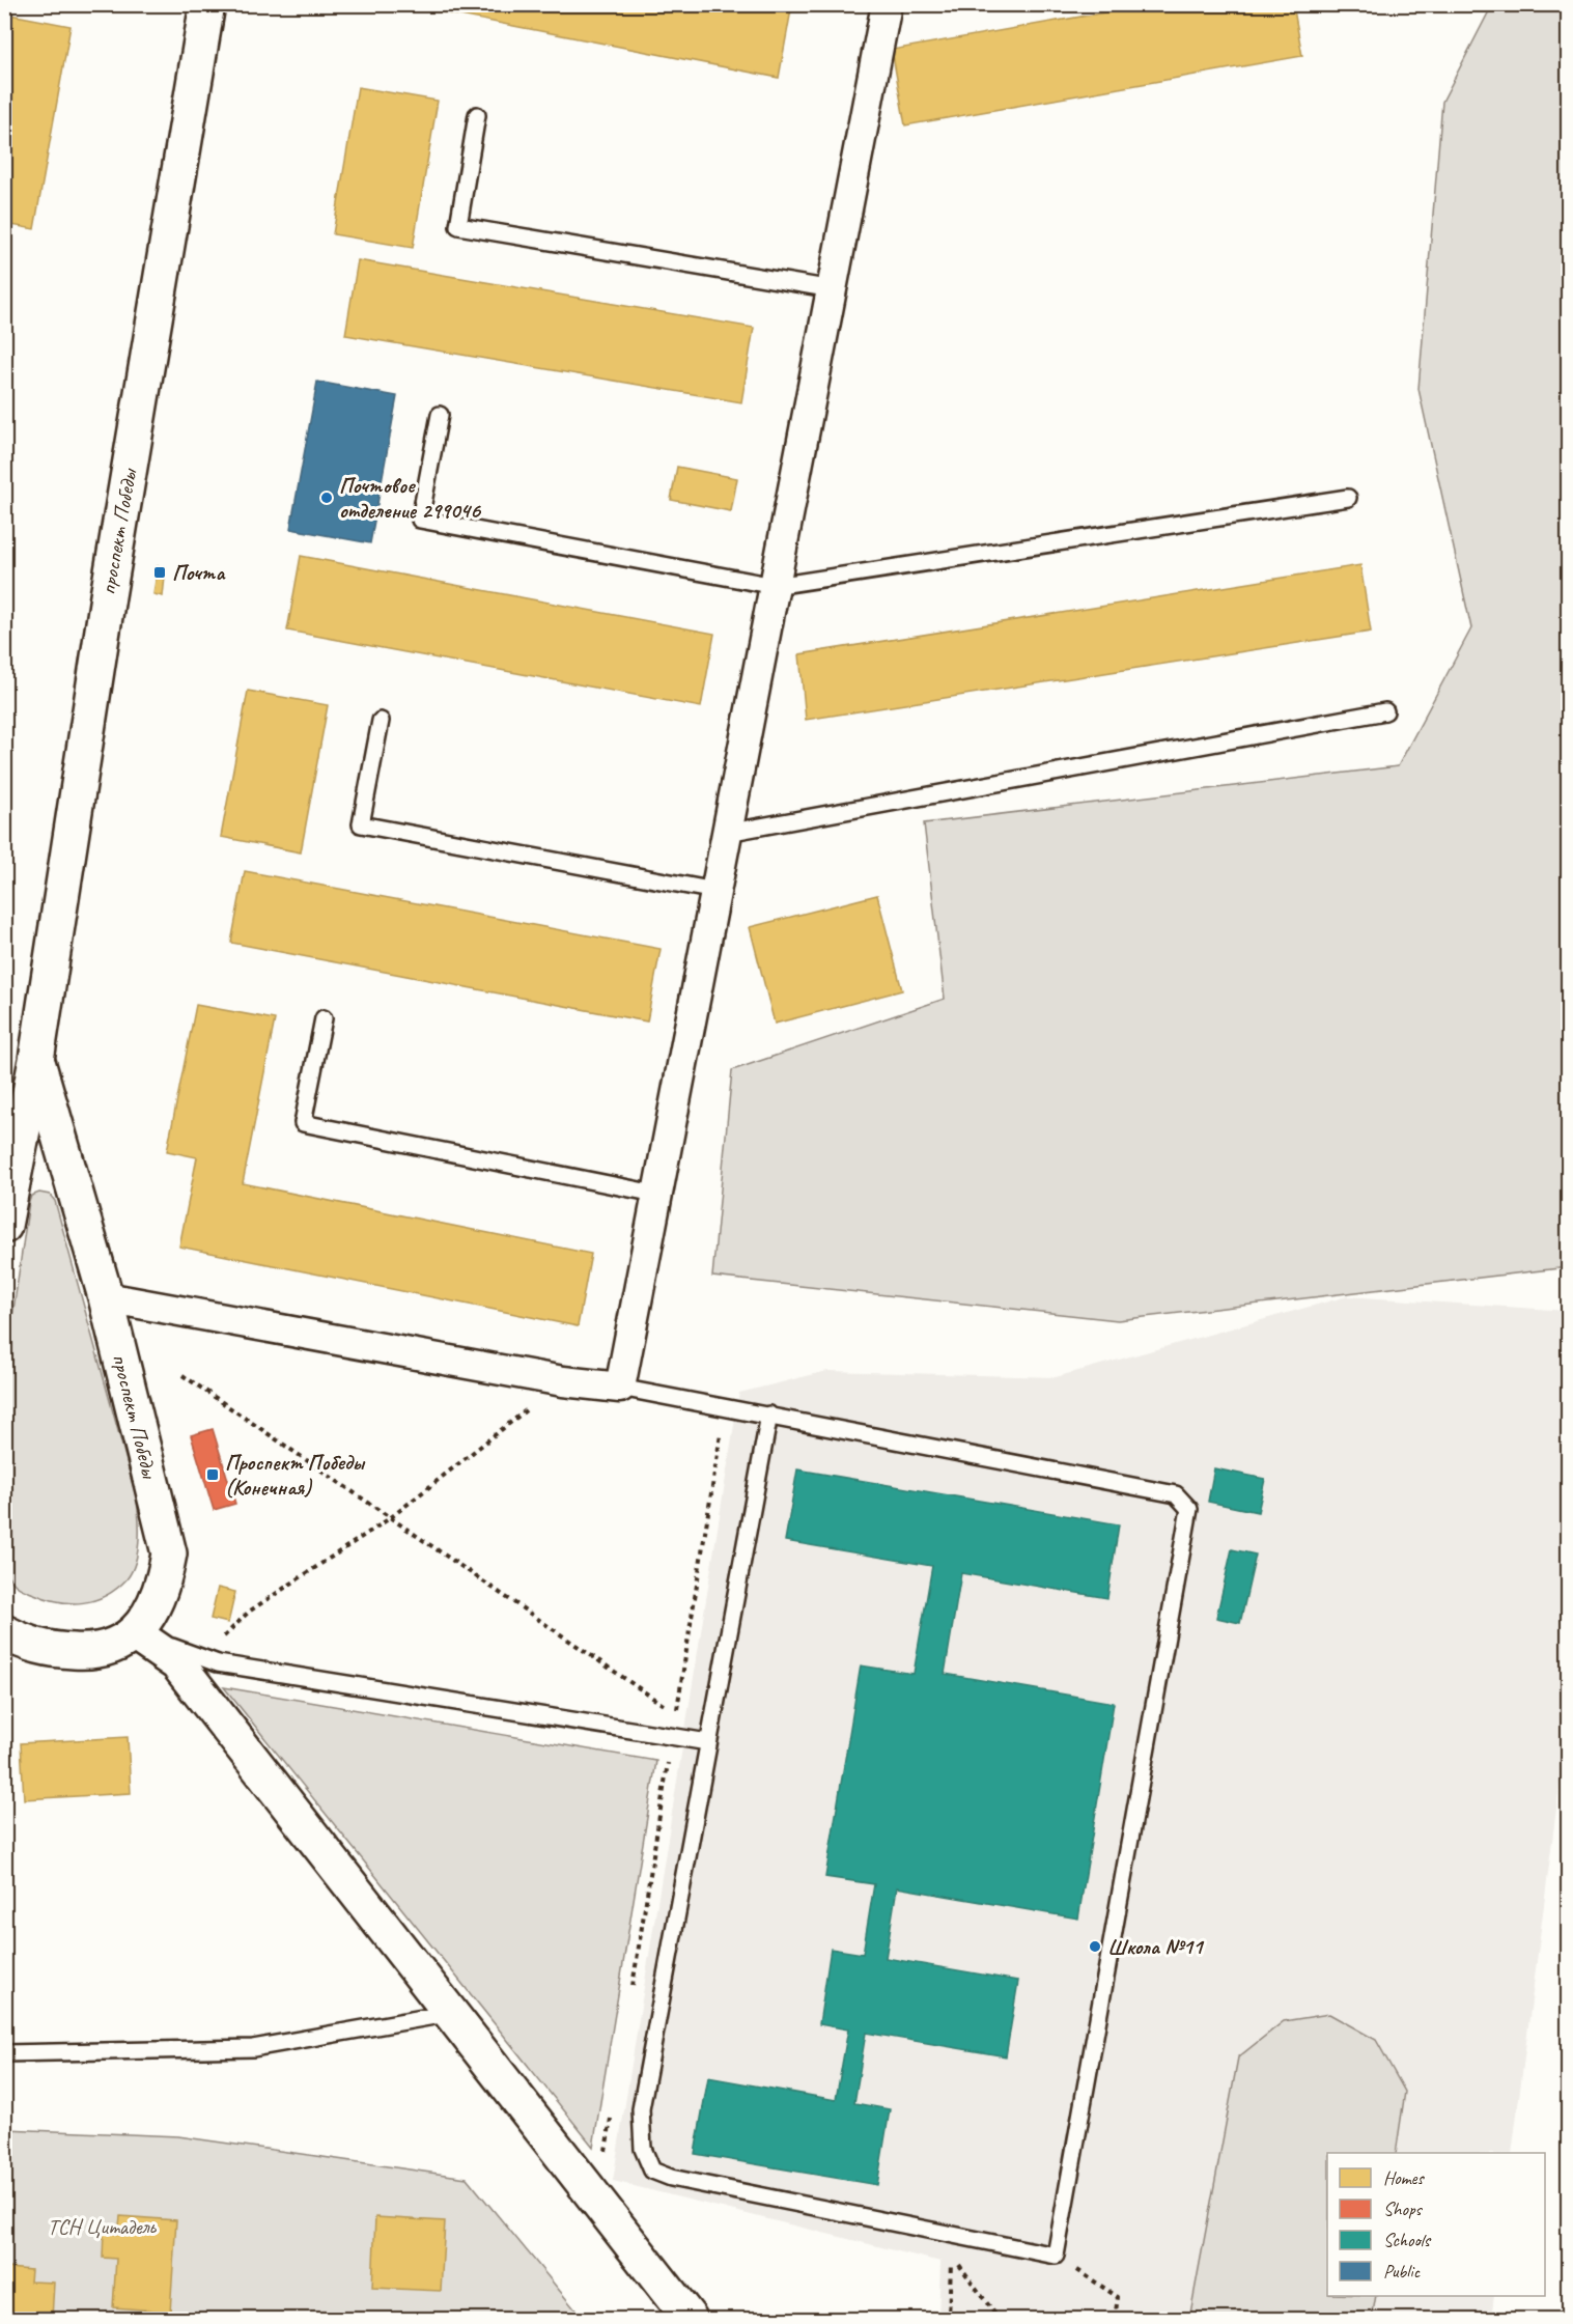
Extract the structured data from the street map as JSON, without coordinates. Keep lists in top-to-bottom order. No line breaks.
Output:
{"streets":{"street":["проспект Победы"]},"parks":["ТСН Цитадель"],"places":{"other":["Почтовое отделение 299046","Школа №11"],"transit":["Почта","Проспект Победы (Конечная)"]},"legend":["Homes","Shops","Schools","Public"]}
